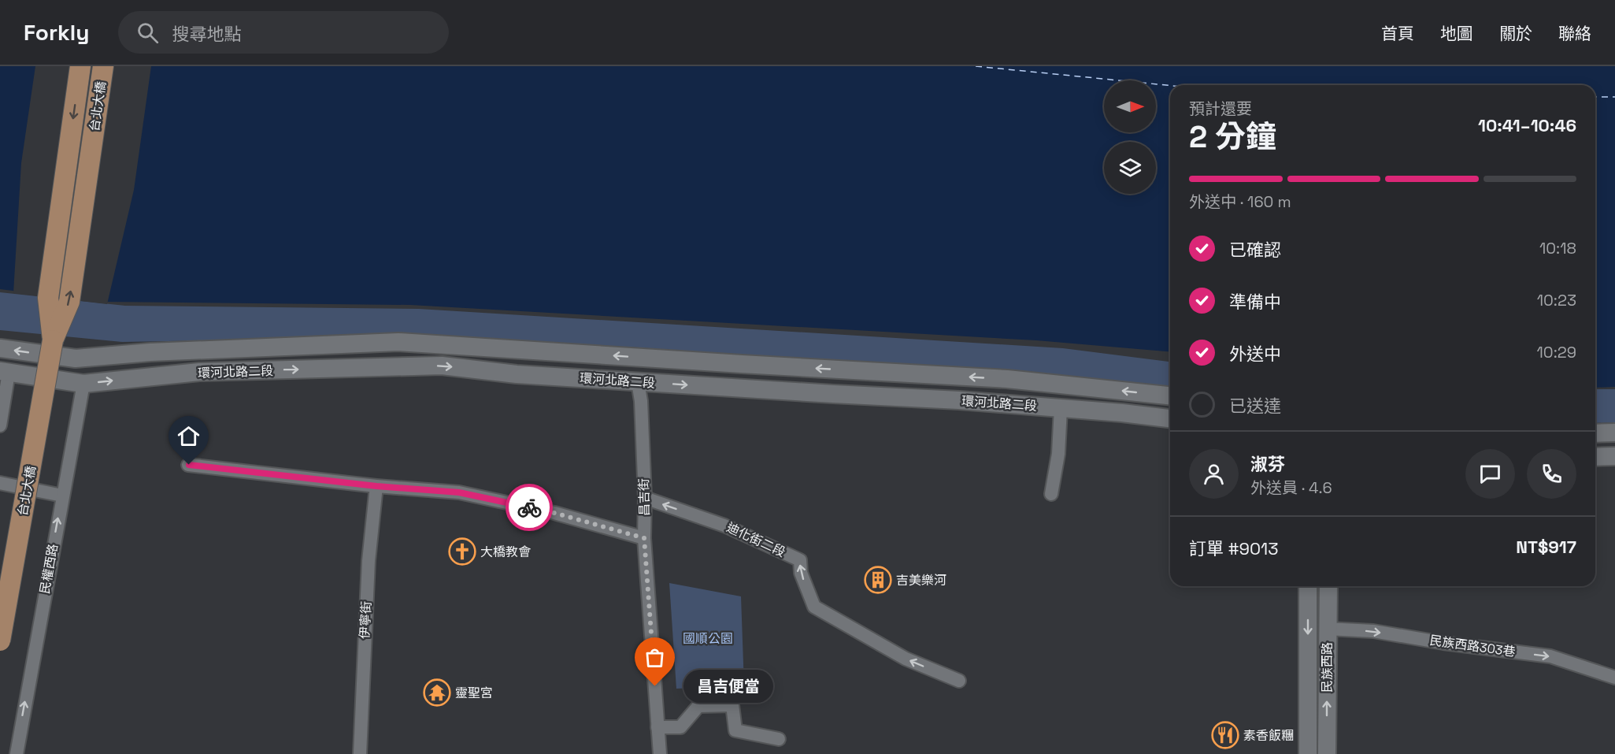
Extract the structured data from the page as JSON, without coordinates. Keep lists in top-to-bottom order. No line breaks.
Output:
{"streets":{"main road":["台北大橋","環河北路二段","民族西路"],"street":["昌吉街","迪化街二段","民權西路","伊寧街","民族西路303巷"]},"crossings":[["環河北路二段","昌吉街"],["環河北路二段","民權西路"],["昌吉街","迪化街二段"],["民族西路303巷","民族西路"]],"one_way":["迪化街二段","民權西路","民族西路303巷"],"parks":["國順公園"],"places":{"church":["大橋教會"],"building":["吉美樂河"],"other":["昌吉便當"],"temple":["靈聖宮"],"restaurant":["素香飯糰"]},"north":"right","page":{"header":"Forkly","search":"搜尋地點","nav":["首頁","地圖","關於","聯絡"],"heading":["2 分鐘","預計還要","10:41–10:46"],"panel":["淑芬","外送員 · 4.6","訂單 #9013","NT$917"],"bar":"外送中 · 160 m","list":[["已確認","10:18"],["準備中","10:23"],["外送中","10:29"],"已送達"],"bubble":"昌吉便當"}}
